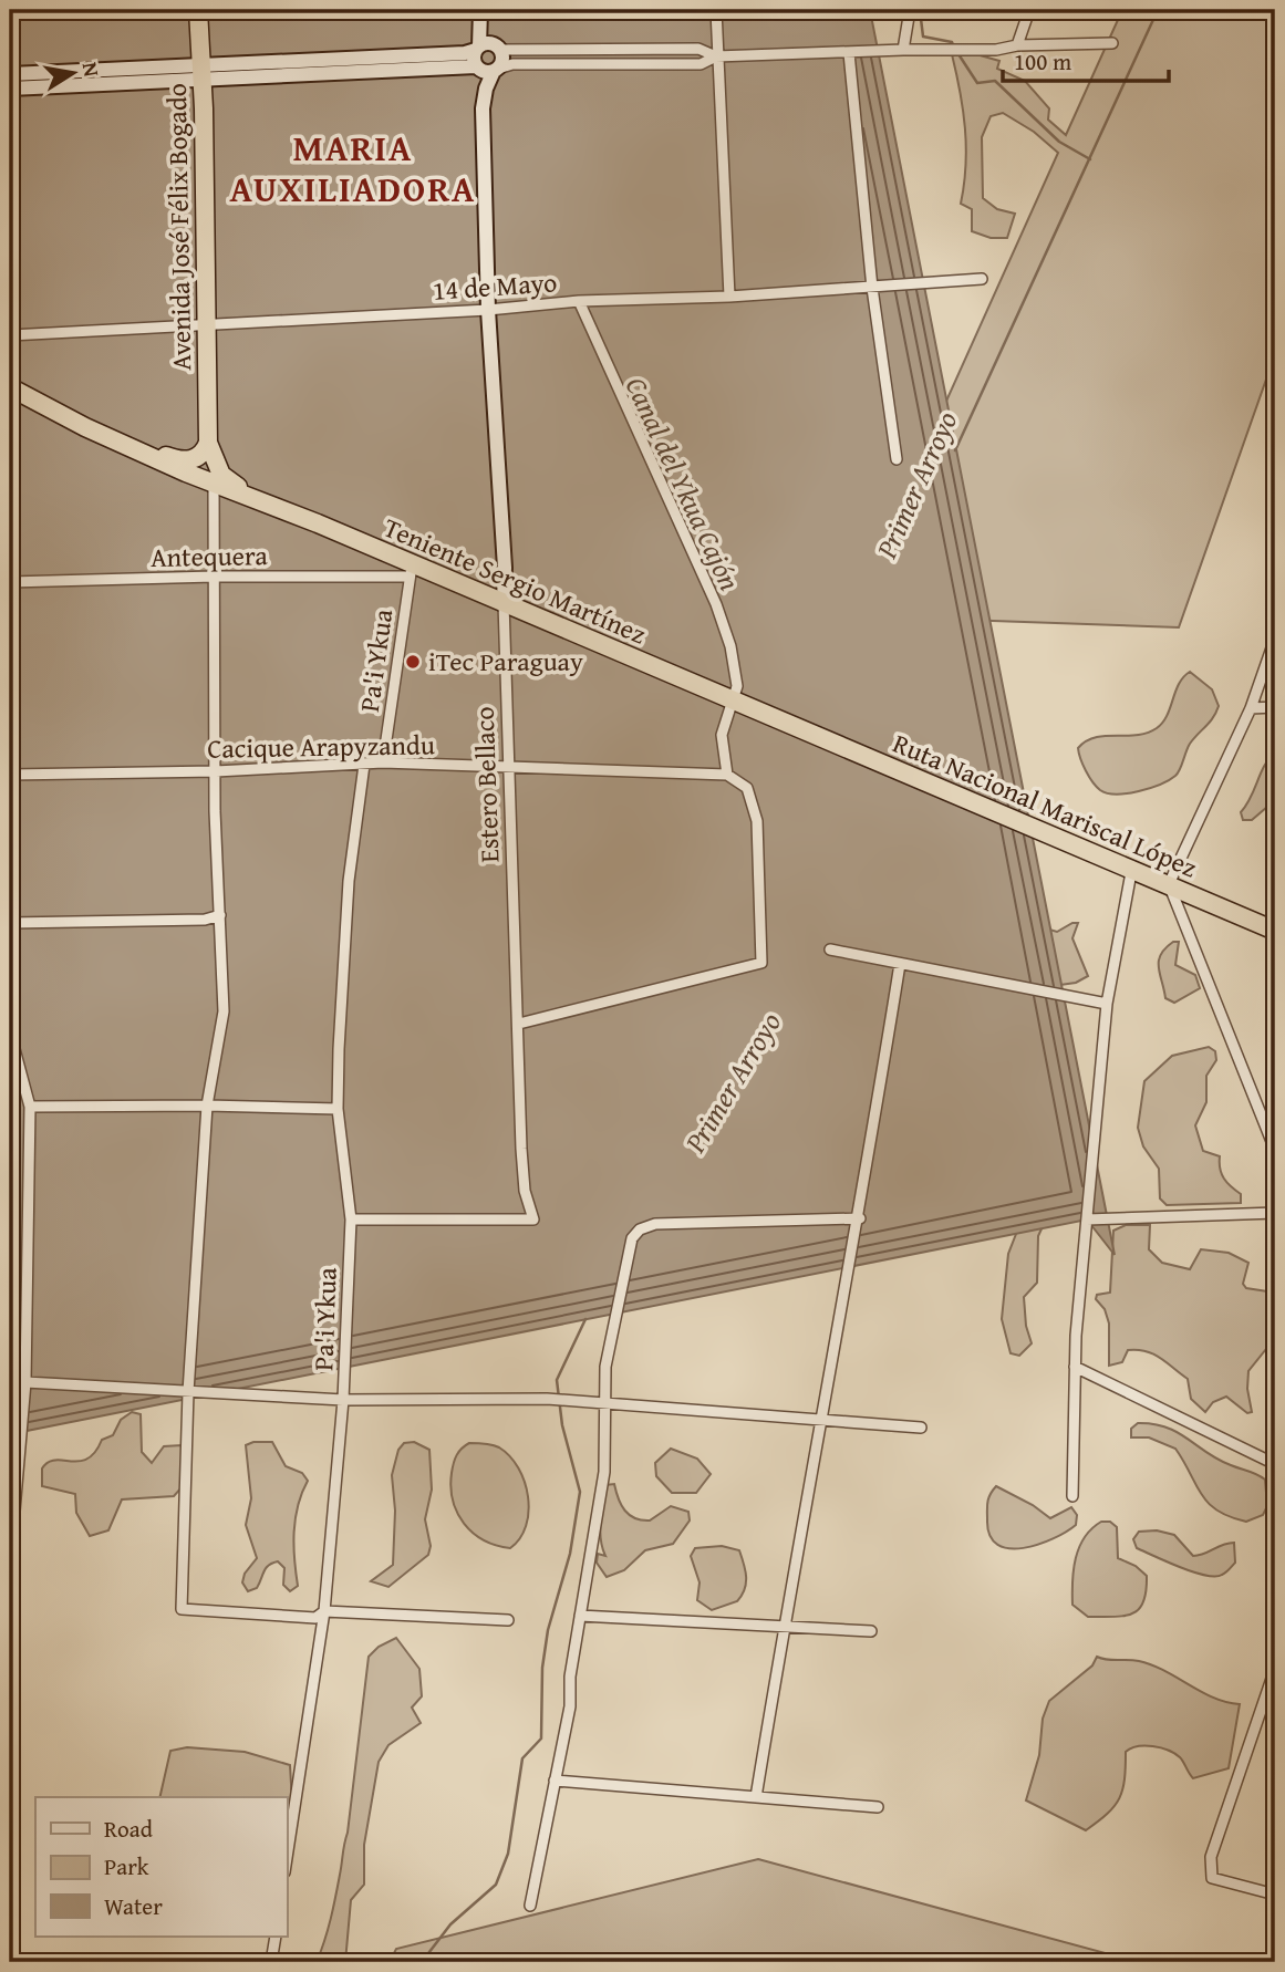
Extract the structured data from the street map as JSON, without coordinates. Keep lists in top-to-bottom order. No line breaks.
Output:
{"streets":{"highway":["Avenida José Félix Bogado","Teniente Sergio Martínez","Ruta Nacional Mariscal López"],"street":["14 de Mayo","Antequera","Pa'i Ykua","Cacique Arapyzandu","Estero Bellaco"]},"crossings":[["Avenida José Félix Bogado","14 de Mayo"],["14 de Mayo","Estero Bellaco"],["Antequera","Teniente Sergio Martínez"],["Antequera","Pa'i Ykua"],["Teniente Sergio Martínez","Pa'i Ykua"],["Teniente Sergio Martínez","Estero Bellaco"],["Teniente Sergio Martínez","Ruta Nacional Mariscal López"],["Pa'i Ykua","Cacique Arapyzandu"],["Pa'i Ykua","Estero Bellaco"],["Cacique Arapyzandu","Estero Bellaco"]],"districts":["MARIA AUXILIADORA"],"water":["Canal del Ykua Cajón","Primer Arroyo"],"places":["iTec Paraguay"],"legend":["Road","Park","Water"],"scale_bar":"100 m","north":"right"}
